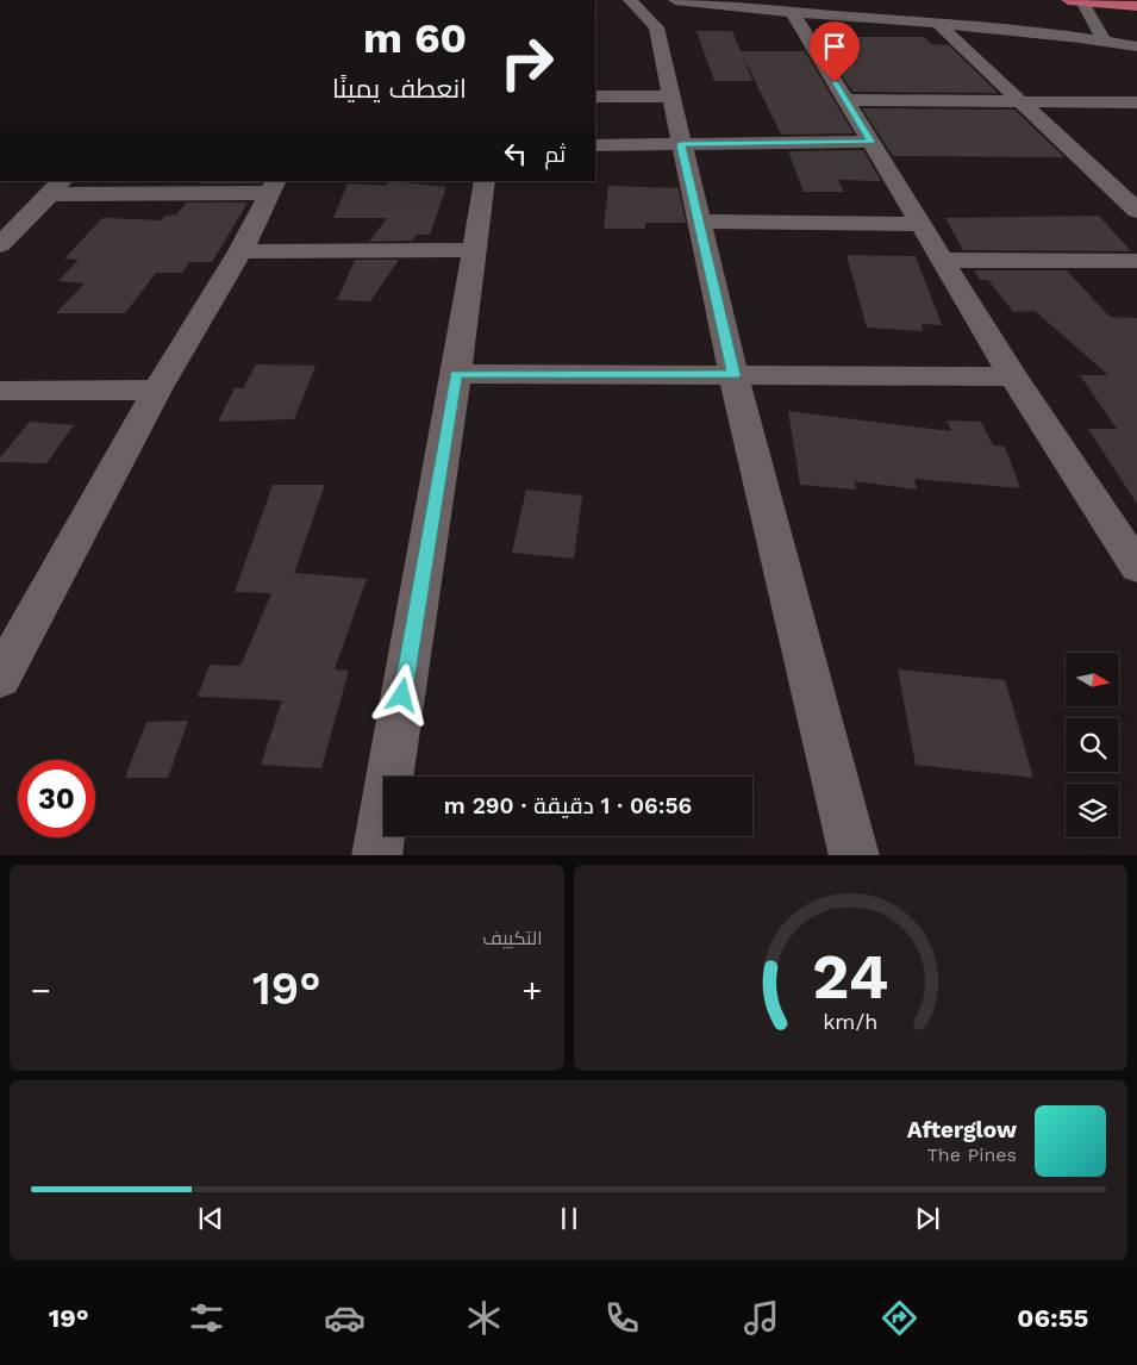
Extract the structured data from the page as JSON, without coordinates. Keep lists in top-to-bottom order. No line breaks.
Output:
{"north":"right","page":{"turn":["60 m","انعطف يمينًا"],"then":"ثم","limit":"30","trip":"06:56 · 1 دقيقة · 290 m","tile":"التكييف","heat":["−","19°","+"],"song":["Afterglow","The Pines"],"tabs":["06:55","19°"],"gauge":["24","km/h"]}}
